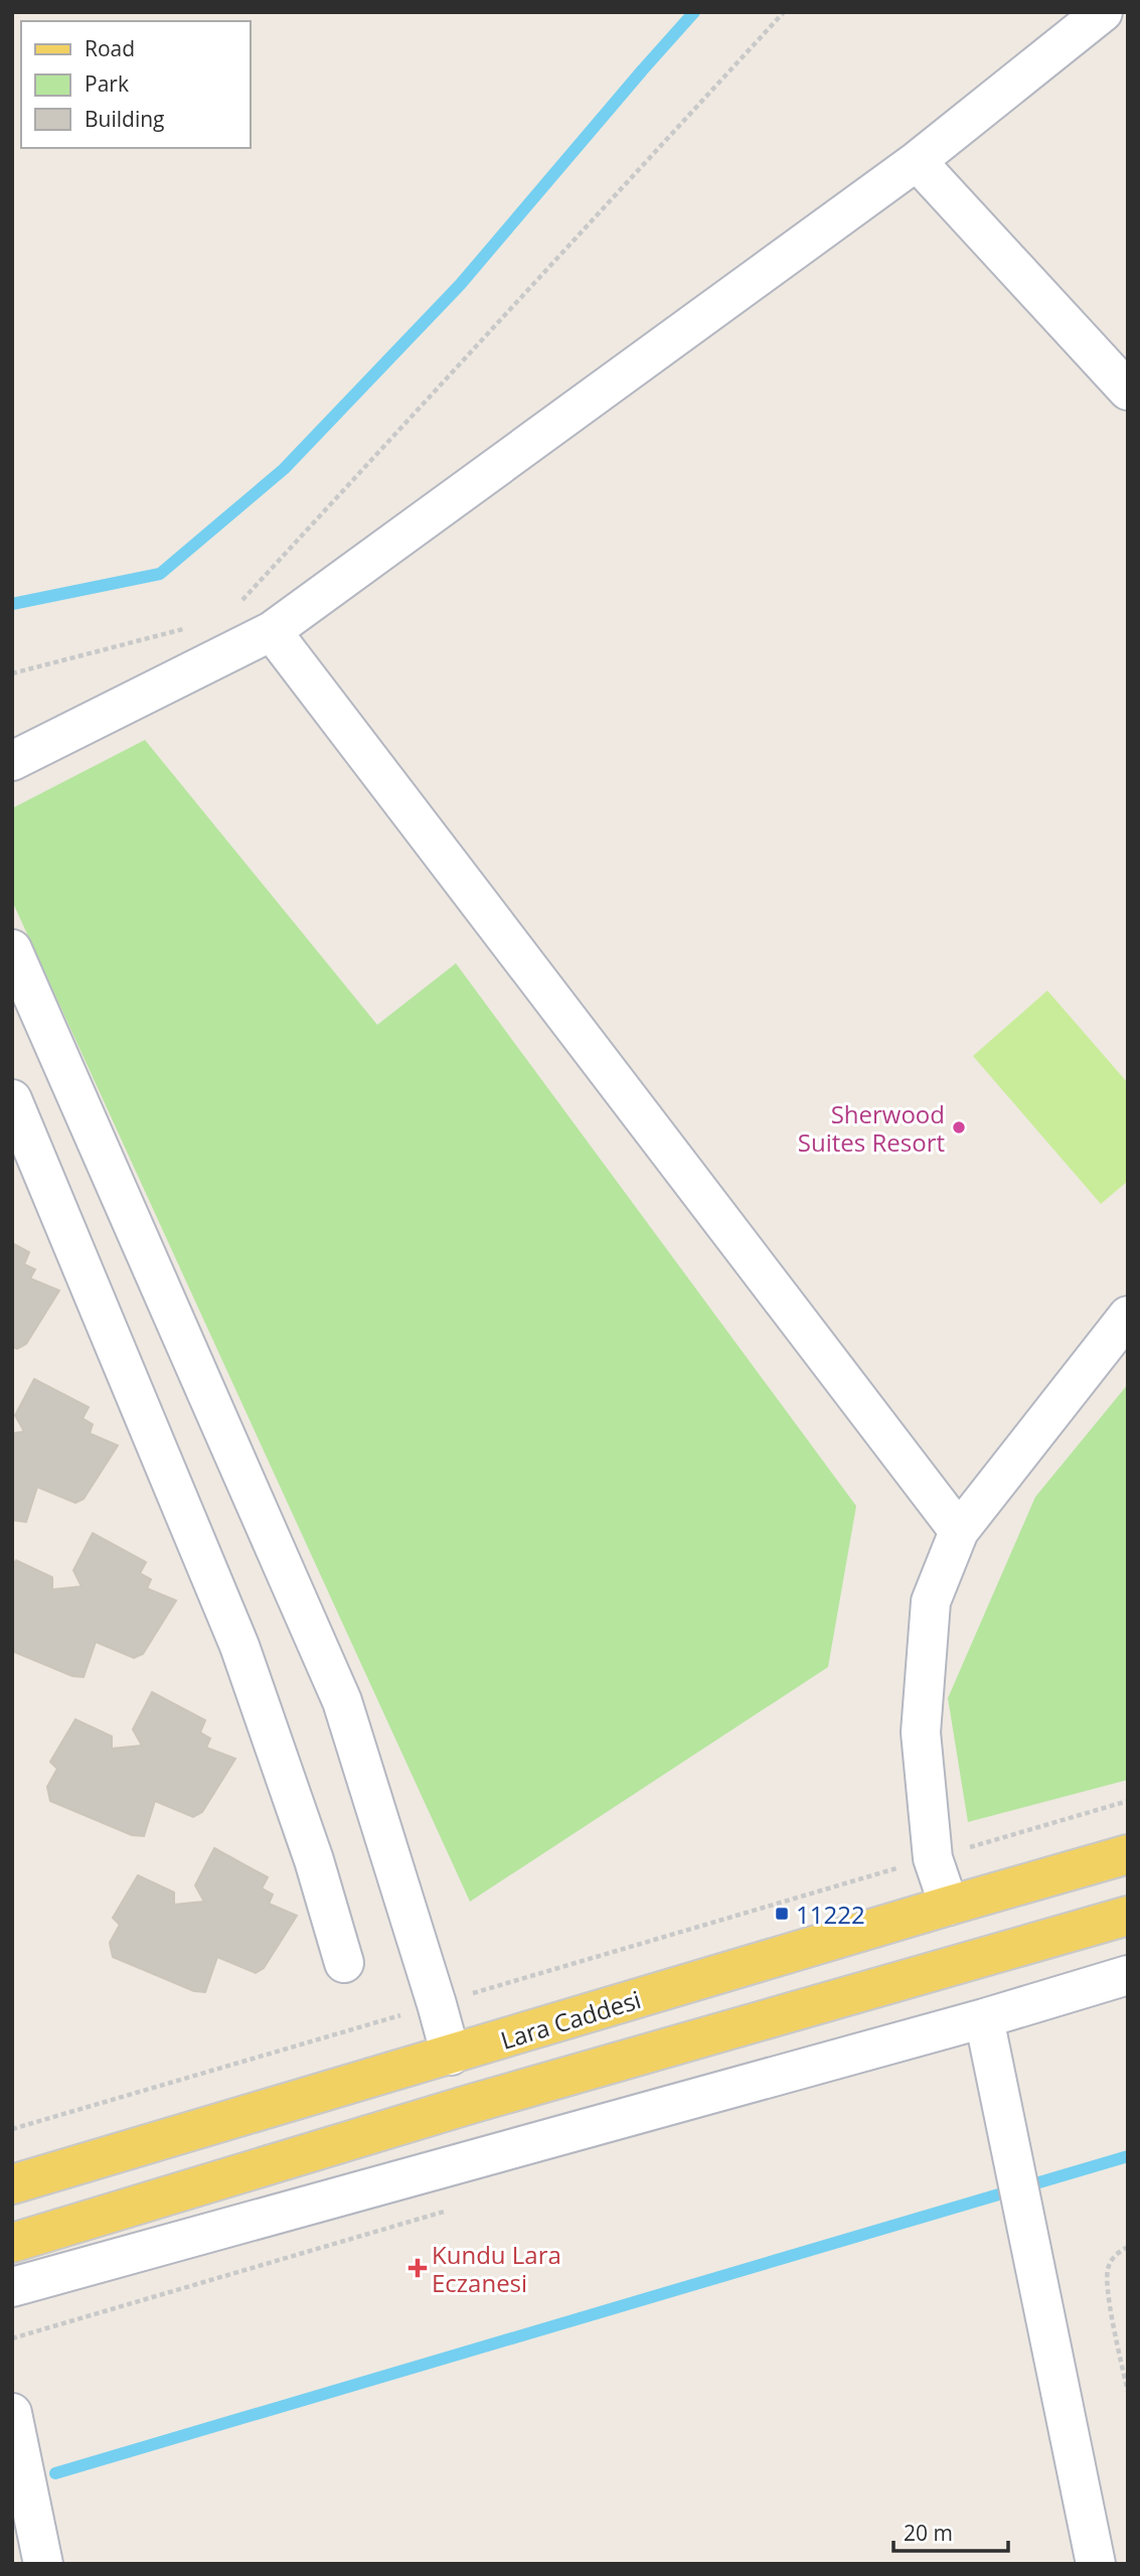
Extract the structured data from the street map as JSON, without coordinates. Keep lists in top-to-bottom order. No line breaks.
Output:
{"streets":{"main road":["Lara Caddesi"]},"places":{"other":["Sherwood Suites Resort"],"transit":["11222"],"health":["Kundu Lara Eczanesi"]},"legend":["Road","Park","Building"],"scale_bar":"20 m"}
